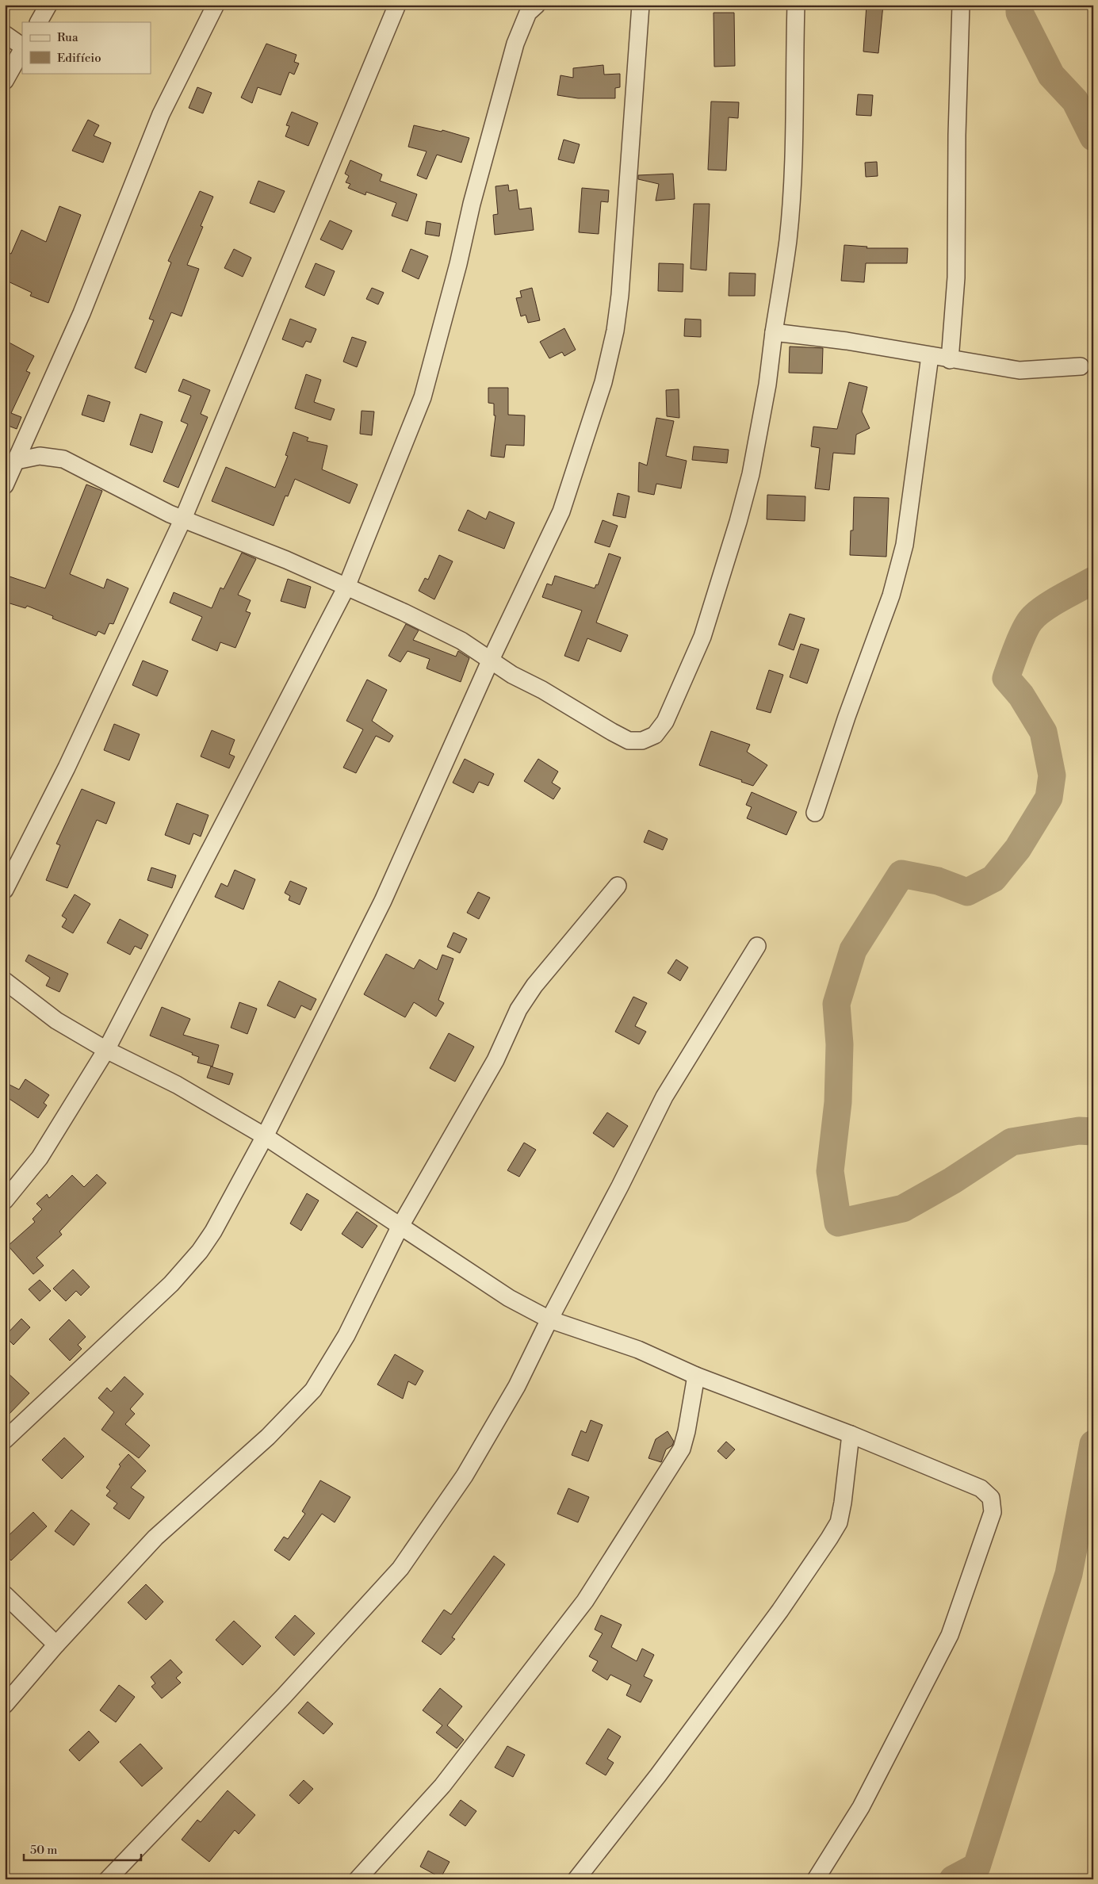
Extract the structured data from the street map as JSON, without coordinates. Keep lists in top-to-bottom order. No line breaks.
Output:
{"legend":["Rua","Edifício"],"scale_bar":"50 m"}
